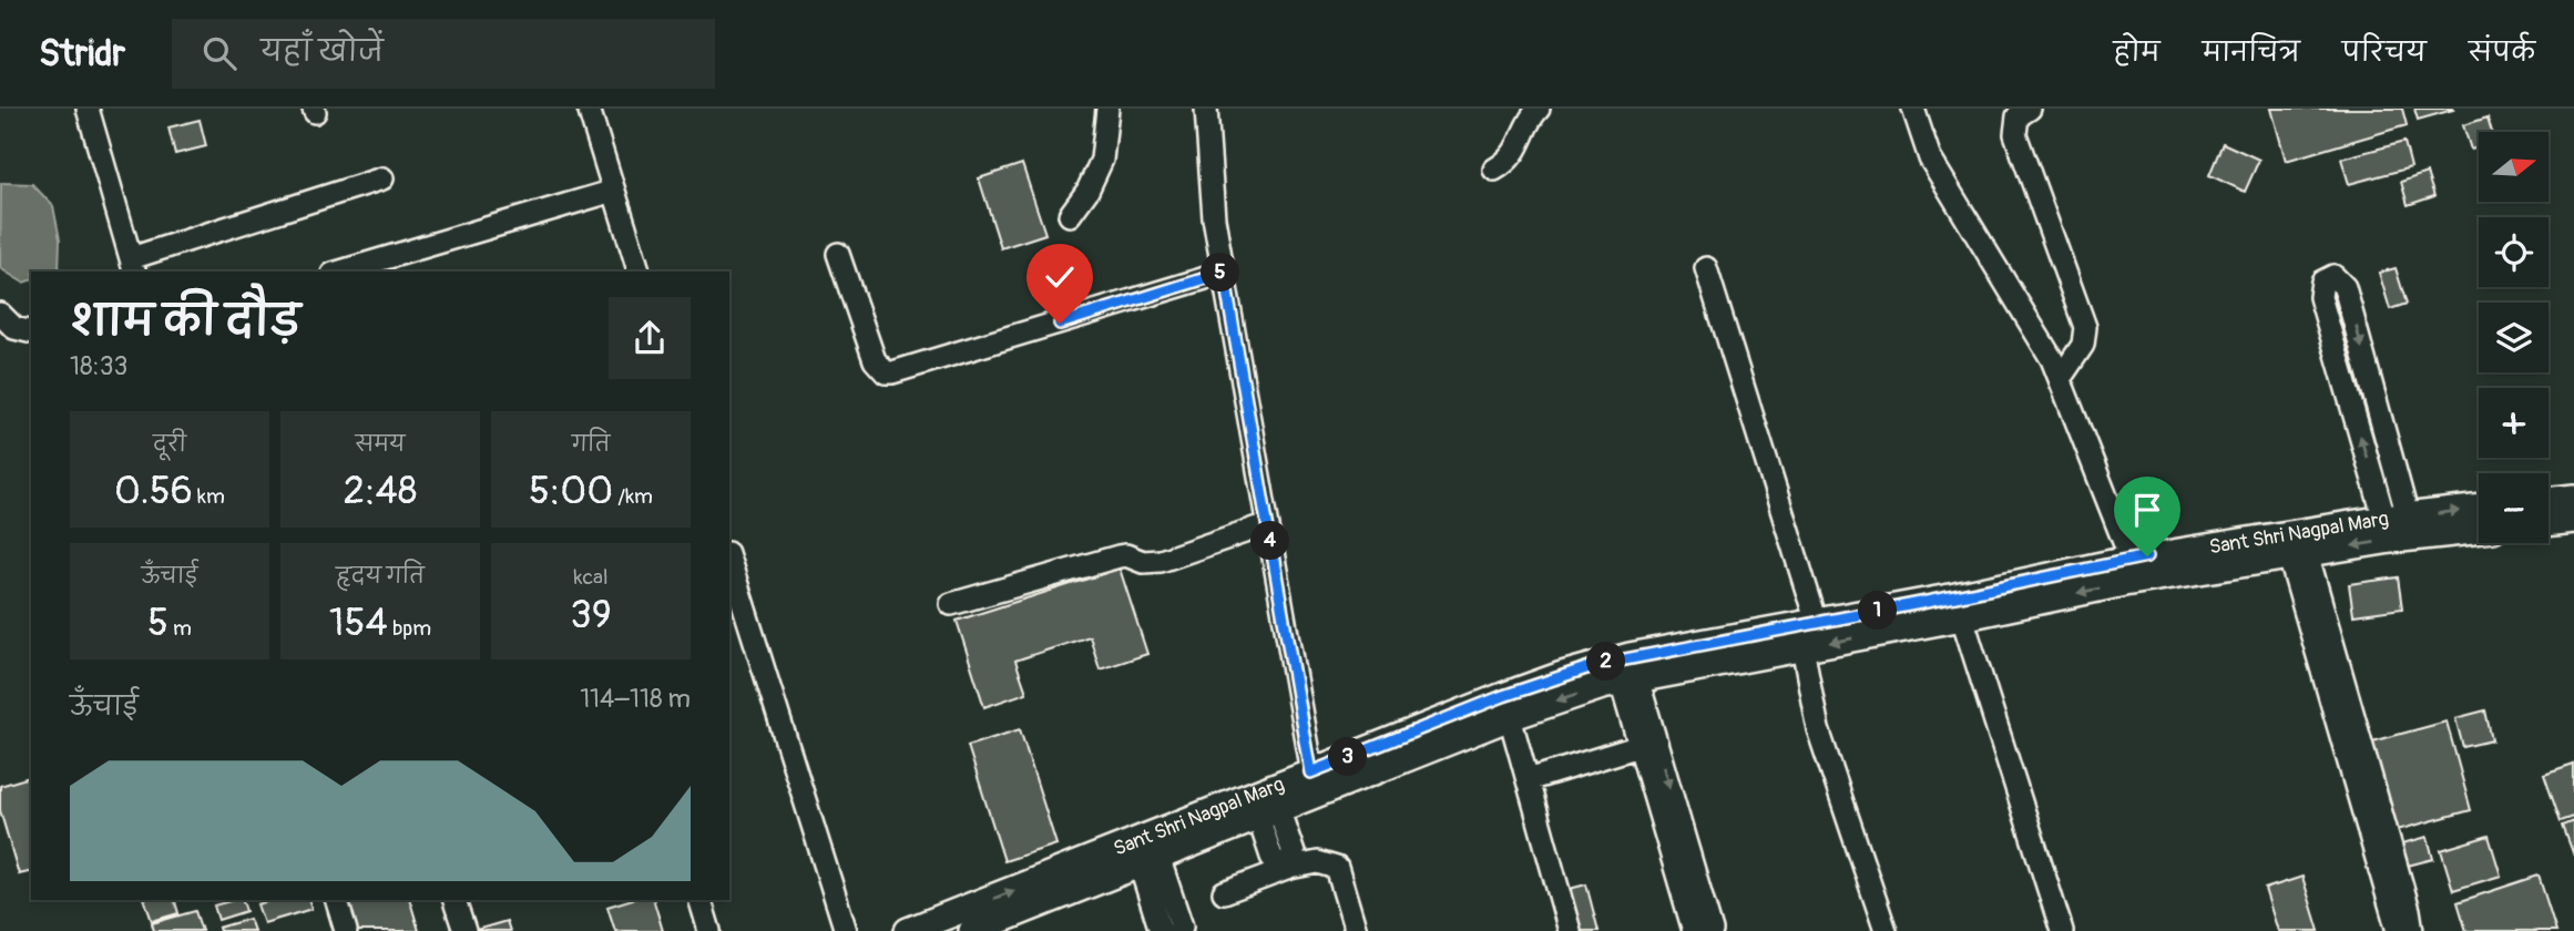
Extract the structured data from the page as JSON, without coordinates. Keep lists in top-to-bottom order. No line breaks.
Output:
{"streets":{"main road":["Sant Shri Nagpal Marg"]},"north":"right","page":{"header":"Stridr","search":"यहाँ खोजें","nav":["होम","मानचित्र","परिचय","संपर्क"],"map_buttons":["+","−"],"pins":["5","4","1","2","3"],"heading":["शाम की दौड़","18:33"],"stats":[["दूरी","0.56 km"],["समय","2:48"],["गति","5:00 /km"],["ऊँचाई","5 m"],["हृदय गति","154 bpm"],["kcal","39"]],"chart":["ऊँचाई","114–118 m"]}}
